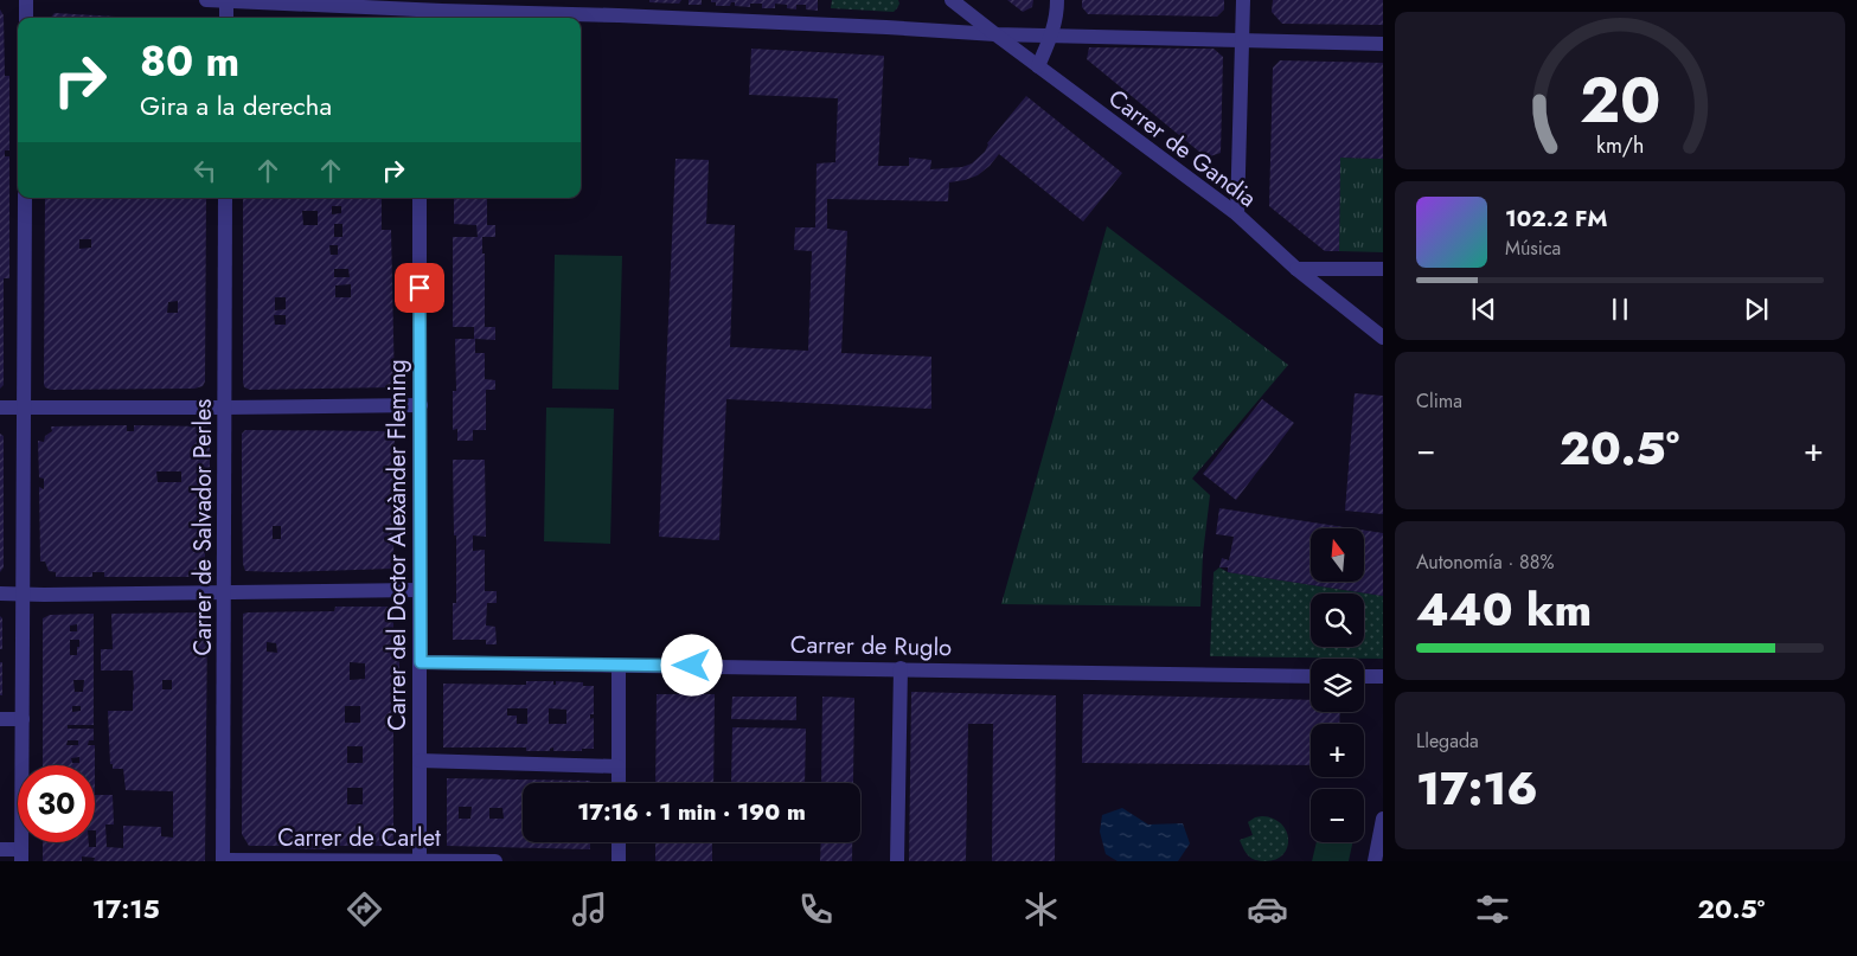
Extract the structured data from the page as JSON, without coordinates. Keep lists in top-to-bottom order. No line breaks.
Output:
{"streets":{"street":["Carrer de Gandia","Carrer de Salvador Perles","Carrer del Doctor Alexànder Fleming","Carrer de Ruglo","Carrer de Carlet"]},"crossings":[["Carrer de Salvador Perles","Carrer de Carlet"],["Carrer del Doctor Alexànder Fleming","Carrer de Ruglo"],["Carrer del Doctor Alexànder Fleming","Carrer de Carlet"]],"north":"top","page":{"turn":["80 m","Gira a la derecha"],"song":["102.2 FM","Música"],"tile":["Clima",["Autonomía · 88%","440 km"],["Llegada","17:16"]],"heat":["−","20.5°","+"],"map_buttons":["+","−"],"limit":"30","trip":"17:16 · 1 min · 190 m","tabs":["17:15","20.5°"],"gauge":["20","km/h"]}}
